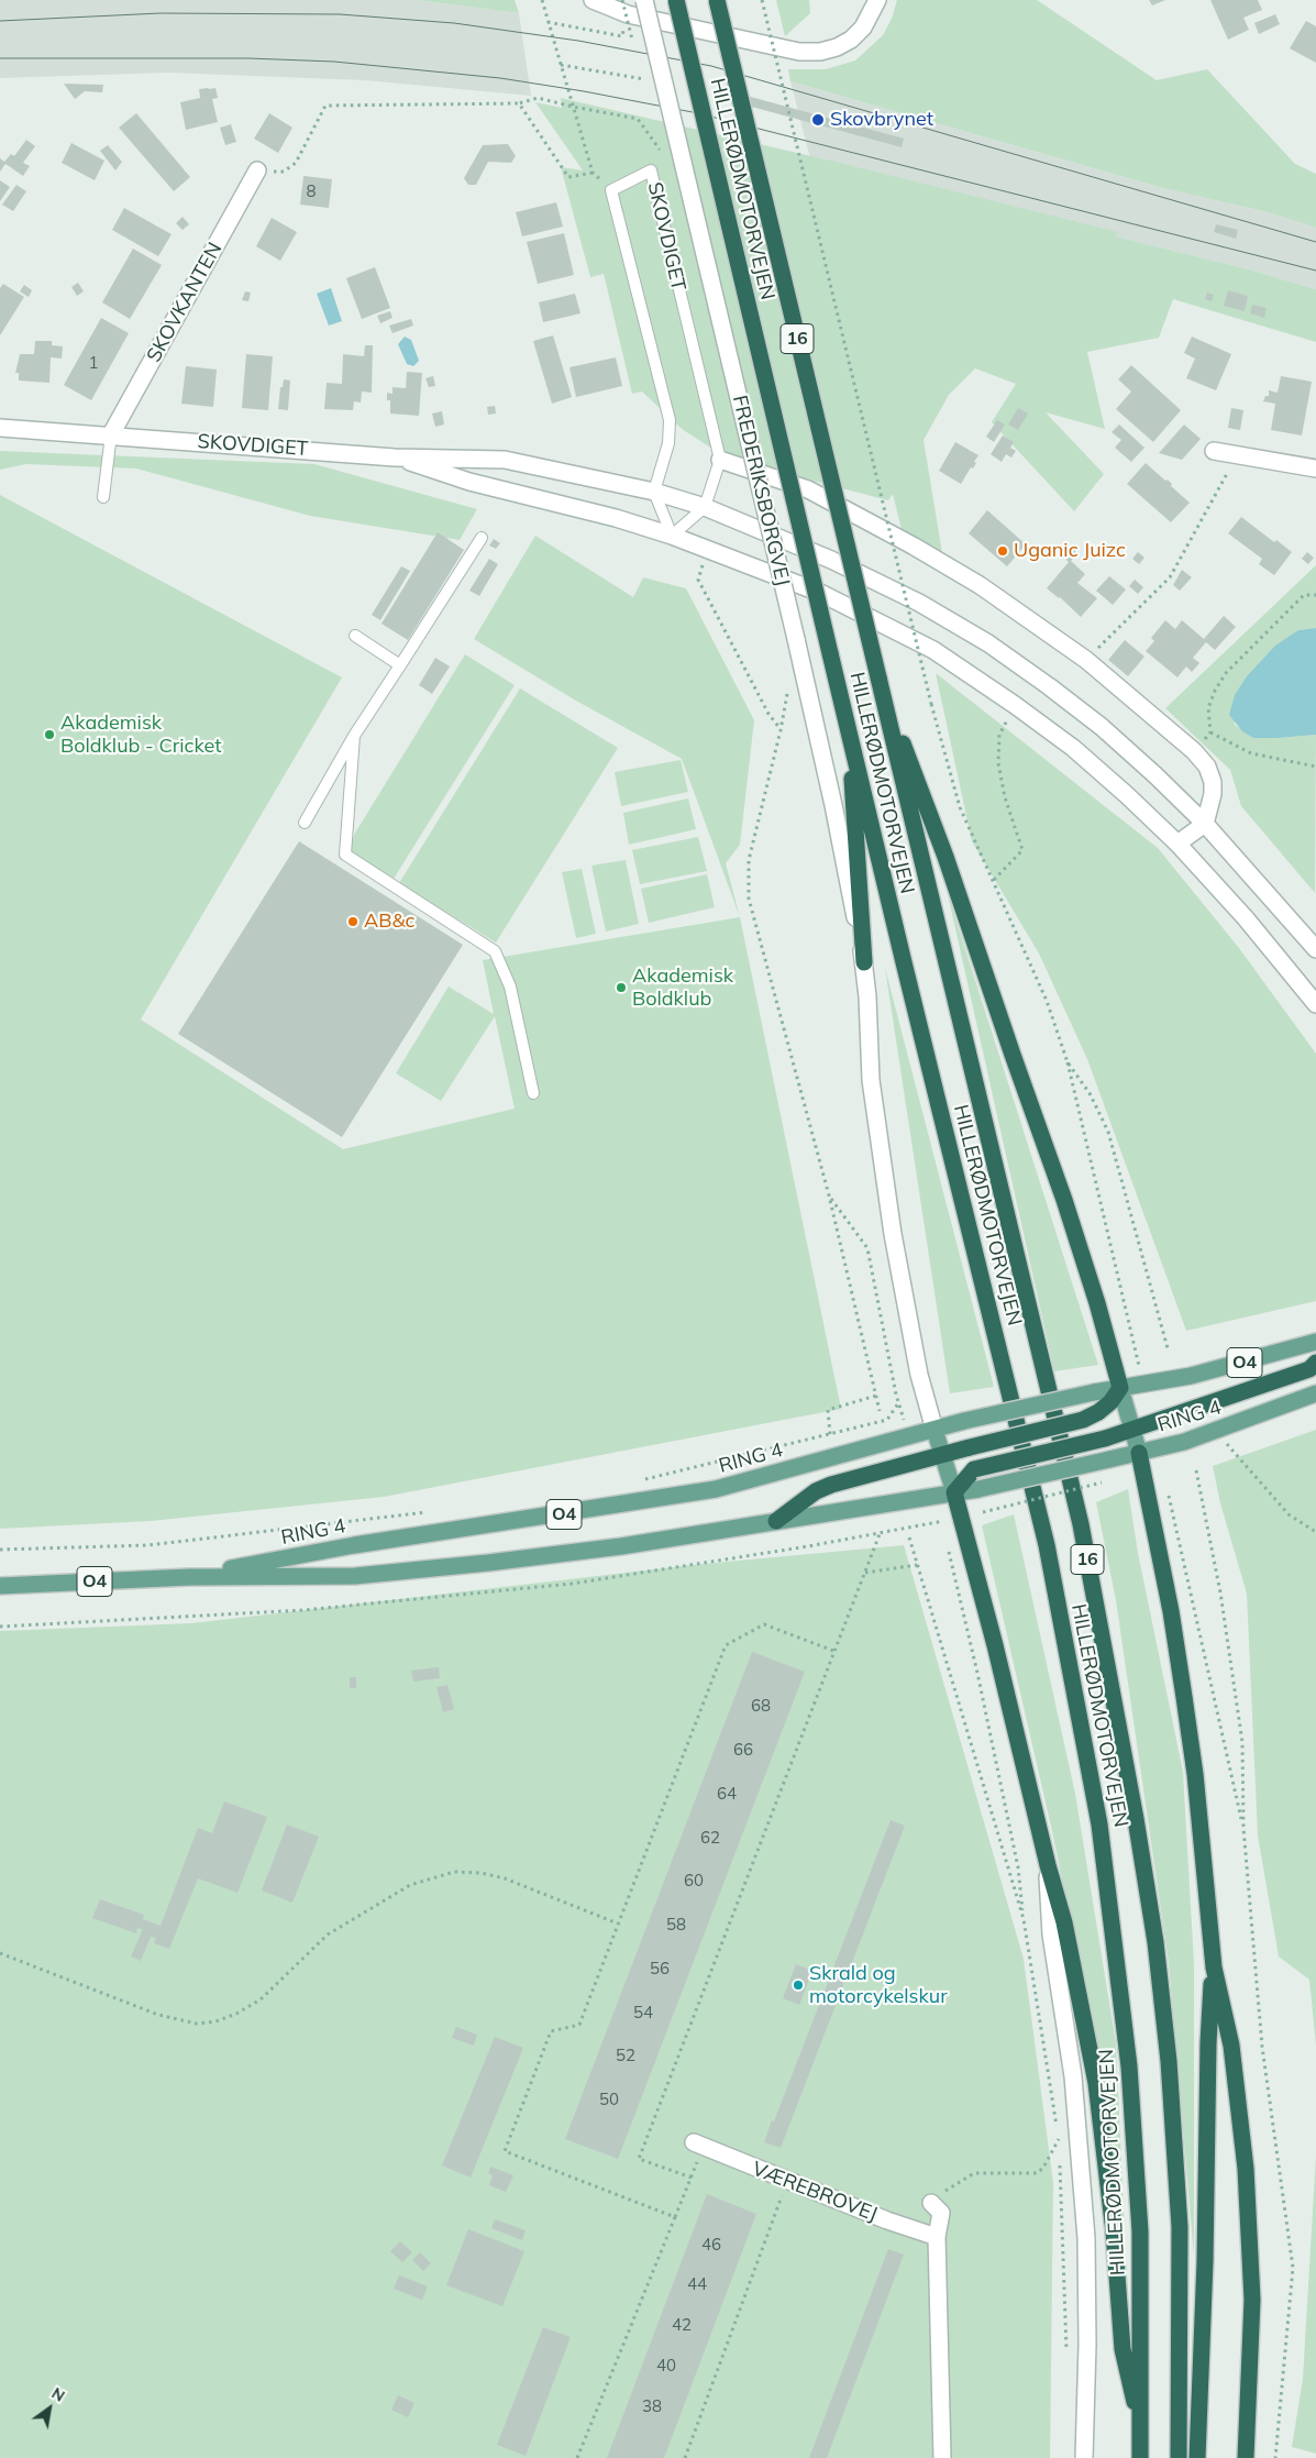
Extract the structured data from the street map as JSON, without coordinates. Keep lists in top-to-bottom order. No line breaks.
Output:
{"streets":{"highway":["HILLERØDMOTORVEJEN","16"],"main road":["O4","RING 4"],"street":["SKOVDIGET","SKOVKANTEN","FREDERIKSBORGVEJ","VÆREBROVEJ"]},"crossings":[["SKOVDIGET","SKOVKANTEN"],["FREDERIKSBORGVEJ","RING 4"]],"places":["Skovbrynet","Uganic Juizc","Akademisk Boldklub - Cricket","AB&c","Akademisk Boldklub","Skrald og motorcykelskur"],"house_numbers":["8","1","68","66","64","62","60","58","56","54","52","50","46","44","42","40","38"],"north":"top right"}
